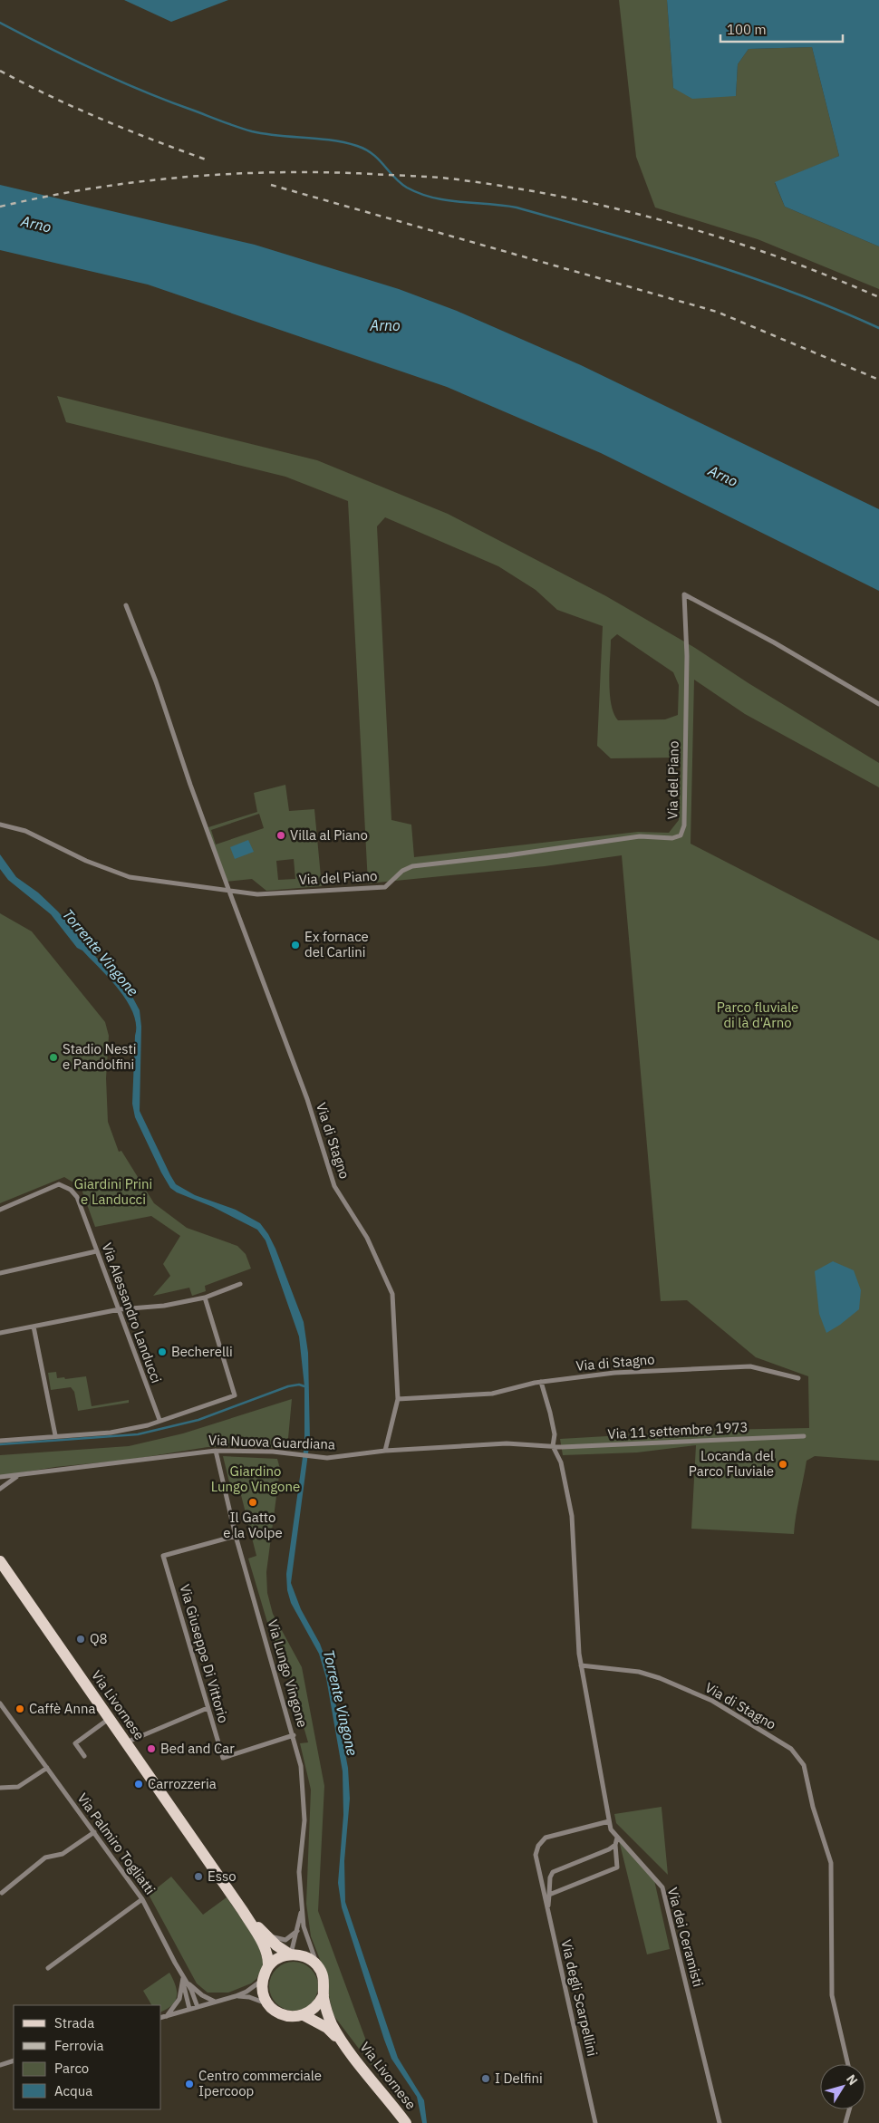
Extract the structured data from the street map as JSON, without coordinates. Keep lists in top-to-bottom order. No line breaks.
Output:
{"streets":{"main road":["Via Livornese"],"street":["Via del Piano","Via di Stagno","Via Alessandro Landucci","Via 11 settembre 1973","Via Nuova Guardiana","Via Giuseppe Di Vittorio","Via Lungo Vingone","Via Palmiro Togliatti","Via dei Ceramisti","Via degli Scarpellini"]},"crossings":[["Via del Piano","Via di Stagno"],["Via di Stagno","Via Nuova Guardiana"],["Via di Stagno","Via dei Ceramisti"],["Via 11 settembre 1973","Via Nuova Guardiana"],["Via Nuova Guardiana","Via Lungo Vingone"],["Via Giuseppe Di Vittorio","Via Lungo Vingone"],["Via Lungo Vingone","Via Livornese"],["Via dei Ceramisti","Via degli Scarpellini"]],"water":["Arno","Torrente Vingone"],"parks":["Parco fluviale di là d'Arno","Giardini Prini e Landucci","Giardino Lungo Vingone"],"places":["Villa al Piano","Ex fornace del Carlini","Stadio Nesti e Pandolfini","Becherelli","Locanda del Parco Fluviale","Il Gatto e la Volpe","Q8","Caffè Anna","Bed and Car","Carrozzeria","Esso","I Delfini","Centro commerciale Ipercoop"],"legend":["Strada","Ferrovia","Parco","Acqua"],"scale_bar":"100 m","north":"top right"}
